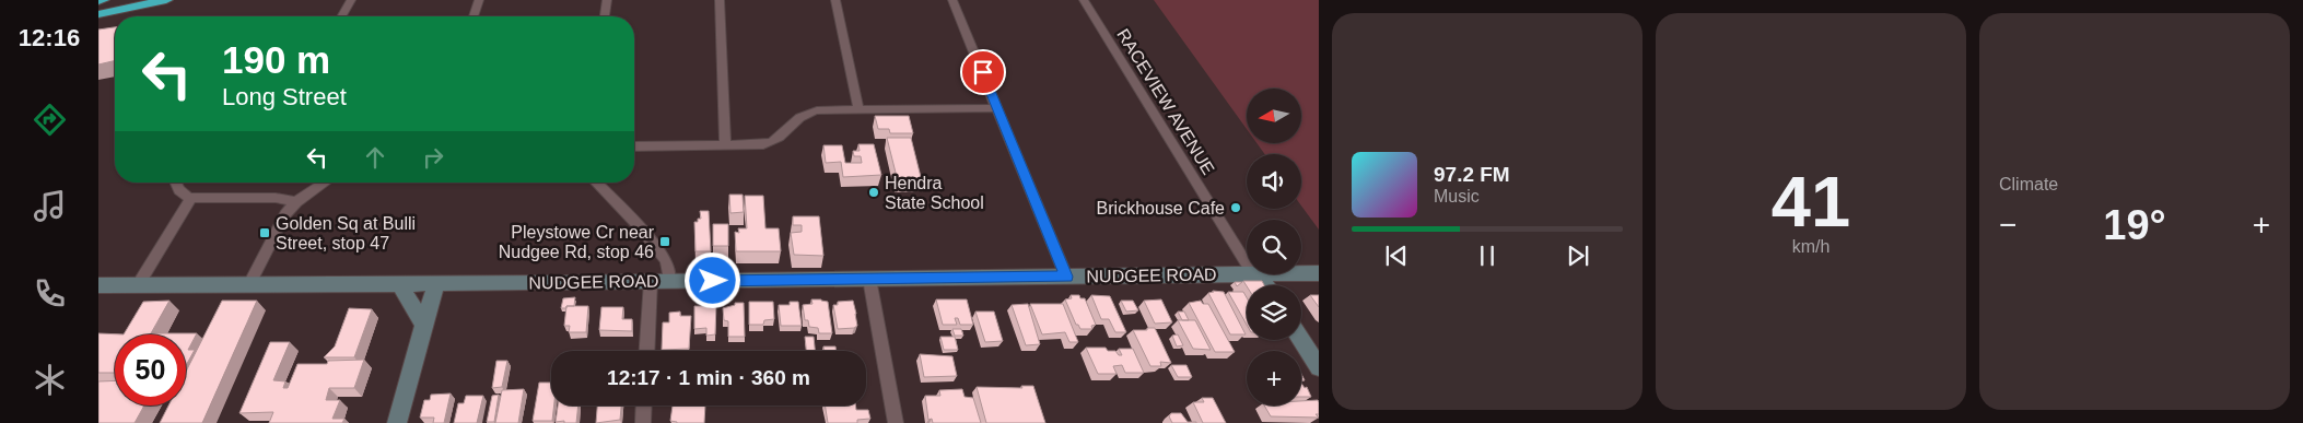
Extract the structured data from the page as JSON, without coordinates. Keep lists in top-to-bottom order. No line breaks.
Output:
{"streets":{"main road":["NUDGEE ROAD"],"street":["RACEVIEW AVENUE"]},"places":{"other":["Hendra State School","Brickhouse Cafe"],"transit":["Golden Sq at Bulli Street, stop 47","Pleystowe Cr near Nudgee Rd, stop 46"]},"north":"left","page":{"tabs":"12:16","tile":[["41","km/h"],"Climate"],"turn":["190 m","Long Street"],"map_buttons":"+","song":["97.2 FM","Music"],"heat":["−","19°","+"],"limit":"50","trip":"12:17 · 1 min · 360 m"}}
